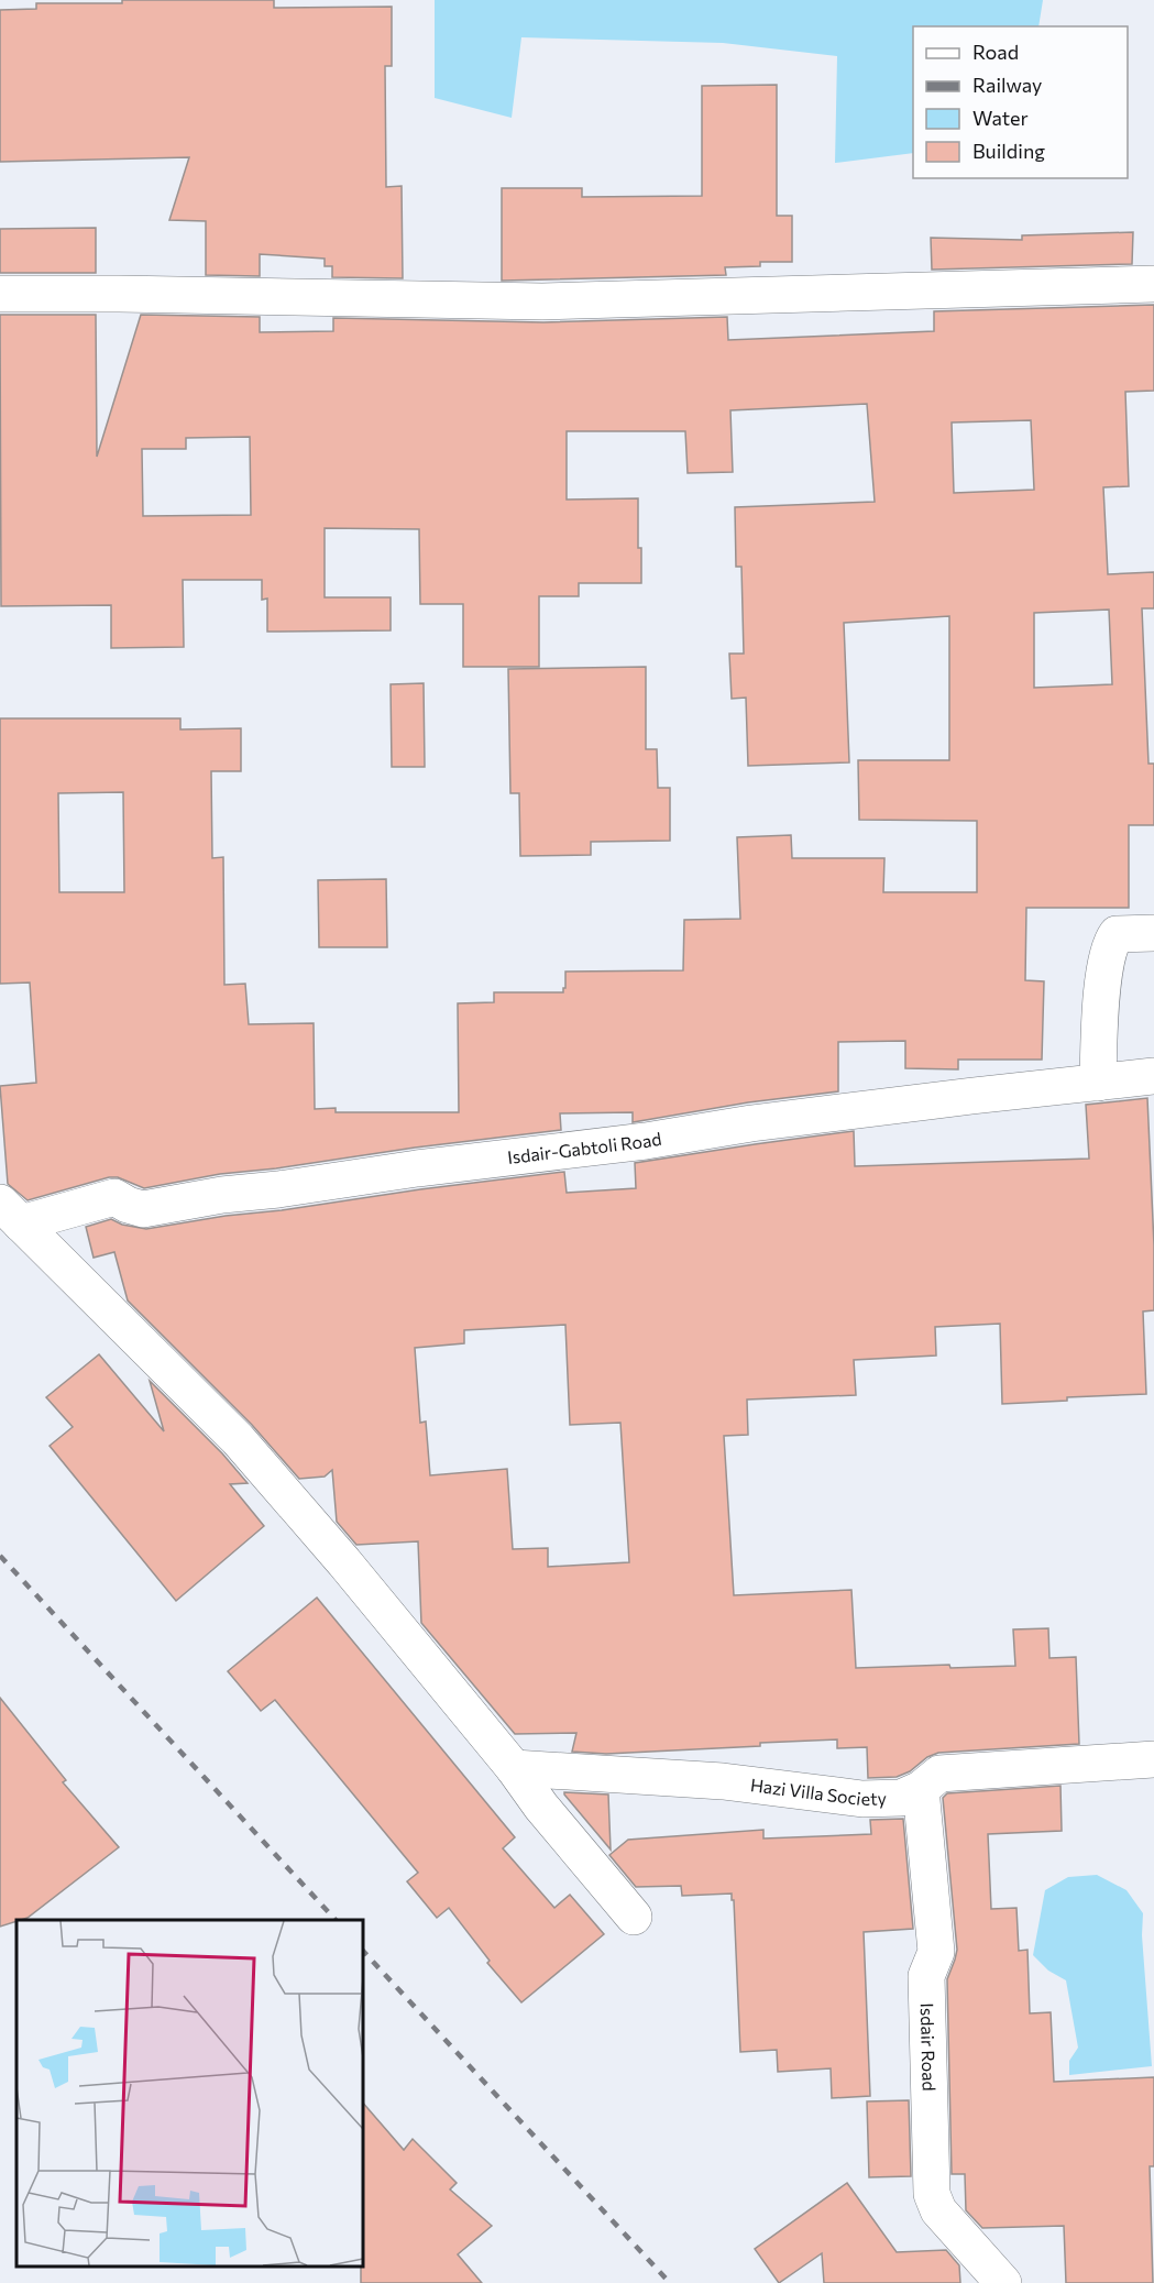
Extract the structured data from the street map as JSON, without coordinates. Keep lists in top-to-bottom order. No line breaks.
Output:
{"streets":{"street":["Isdair-Gabtoli Road","Hazi Villa Society","Isdair Road"]},"crossings":[["Hazi Villa Society","Isdair Road"]],"legend":["Road","Railway","Water","Building"]}
